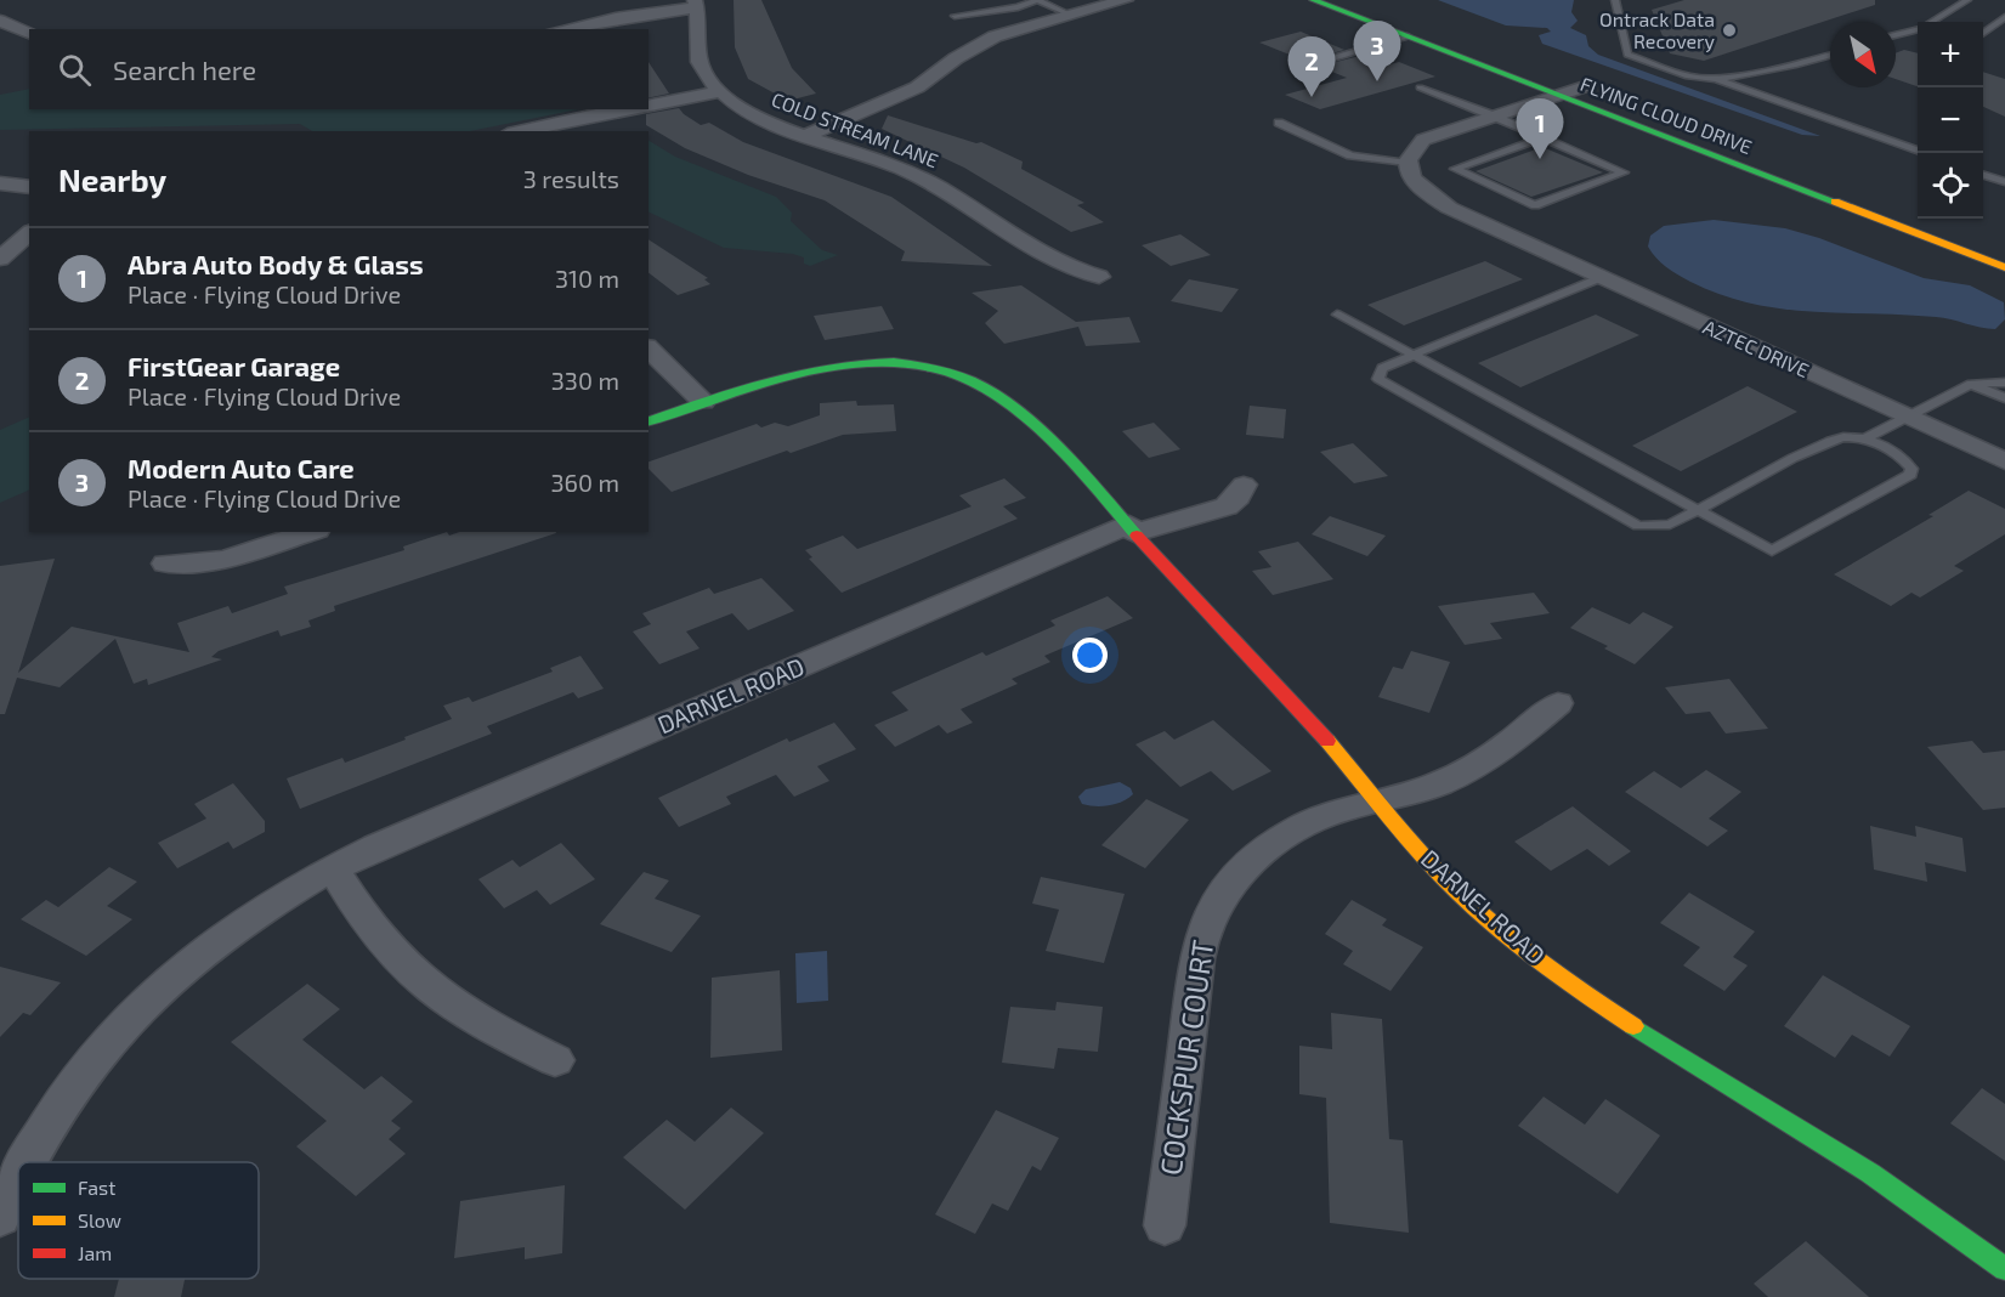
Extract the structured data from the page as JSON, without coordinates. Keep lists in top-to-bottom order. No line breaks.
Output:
{"streets":{"main road":["FLYING CLOUD DRIVE","DARNEL ROAD"],"street":["COLD STREAM LANE","AZTEC DRIVE","COCKSPUR COURT"]},"crossings":[["DARNEL ROAD","COCKSPUR COURT"]],"places":["Ontrack Data Recovery"],"legend":["Fast","Slow","Jam"],"north":"bottom right","page":{"pins":["3","2","1"],"map_buttons":["+","−"],"search":"Search here","heading":["Nearby","3 results"],"list":[{"mark":"1","name":"Abra Auto Body & Glass","note":"Place · Flying Cloud Drive","value":"310 m"},{"mark":"2","name":"FirstGear Garage","note":"Place · Flying Cloud Drive","value":"330 m"},{"mark":"3","name":"Modern Auto Care","note":"Place · Flying Cloud Drive","value":"360 m"}]}}
